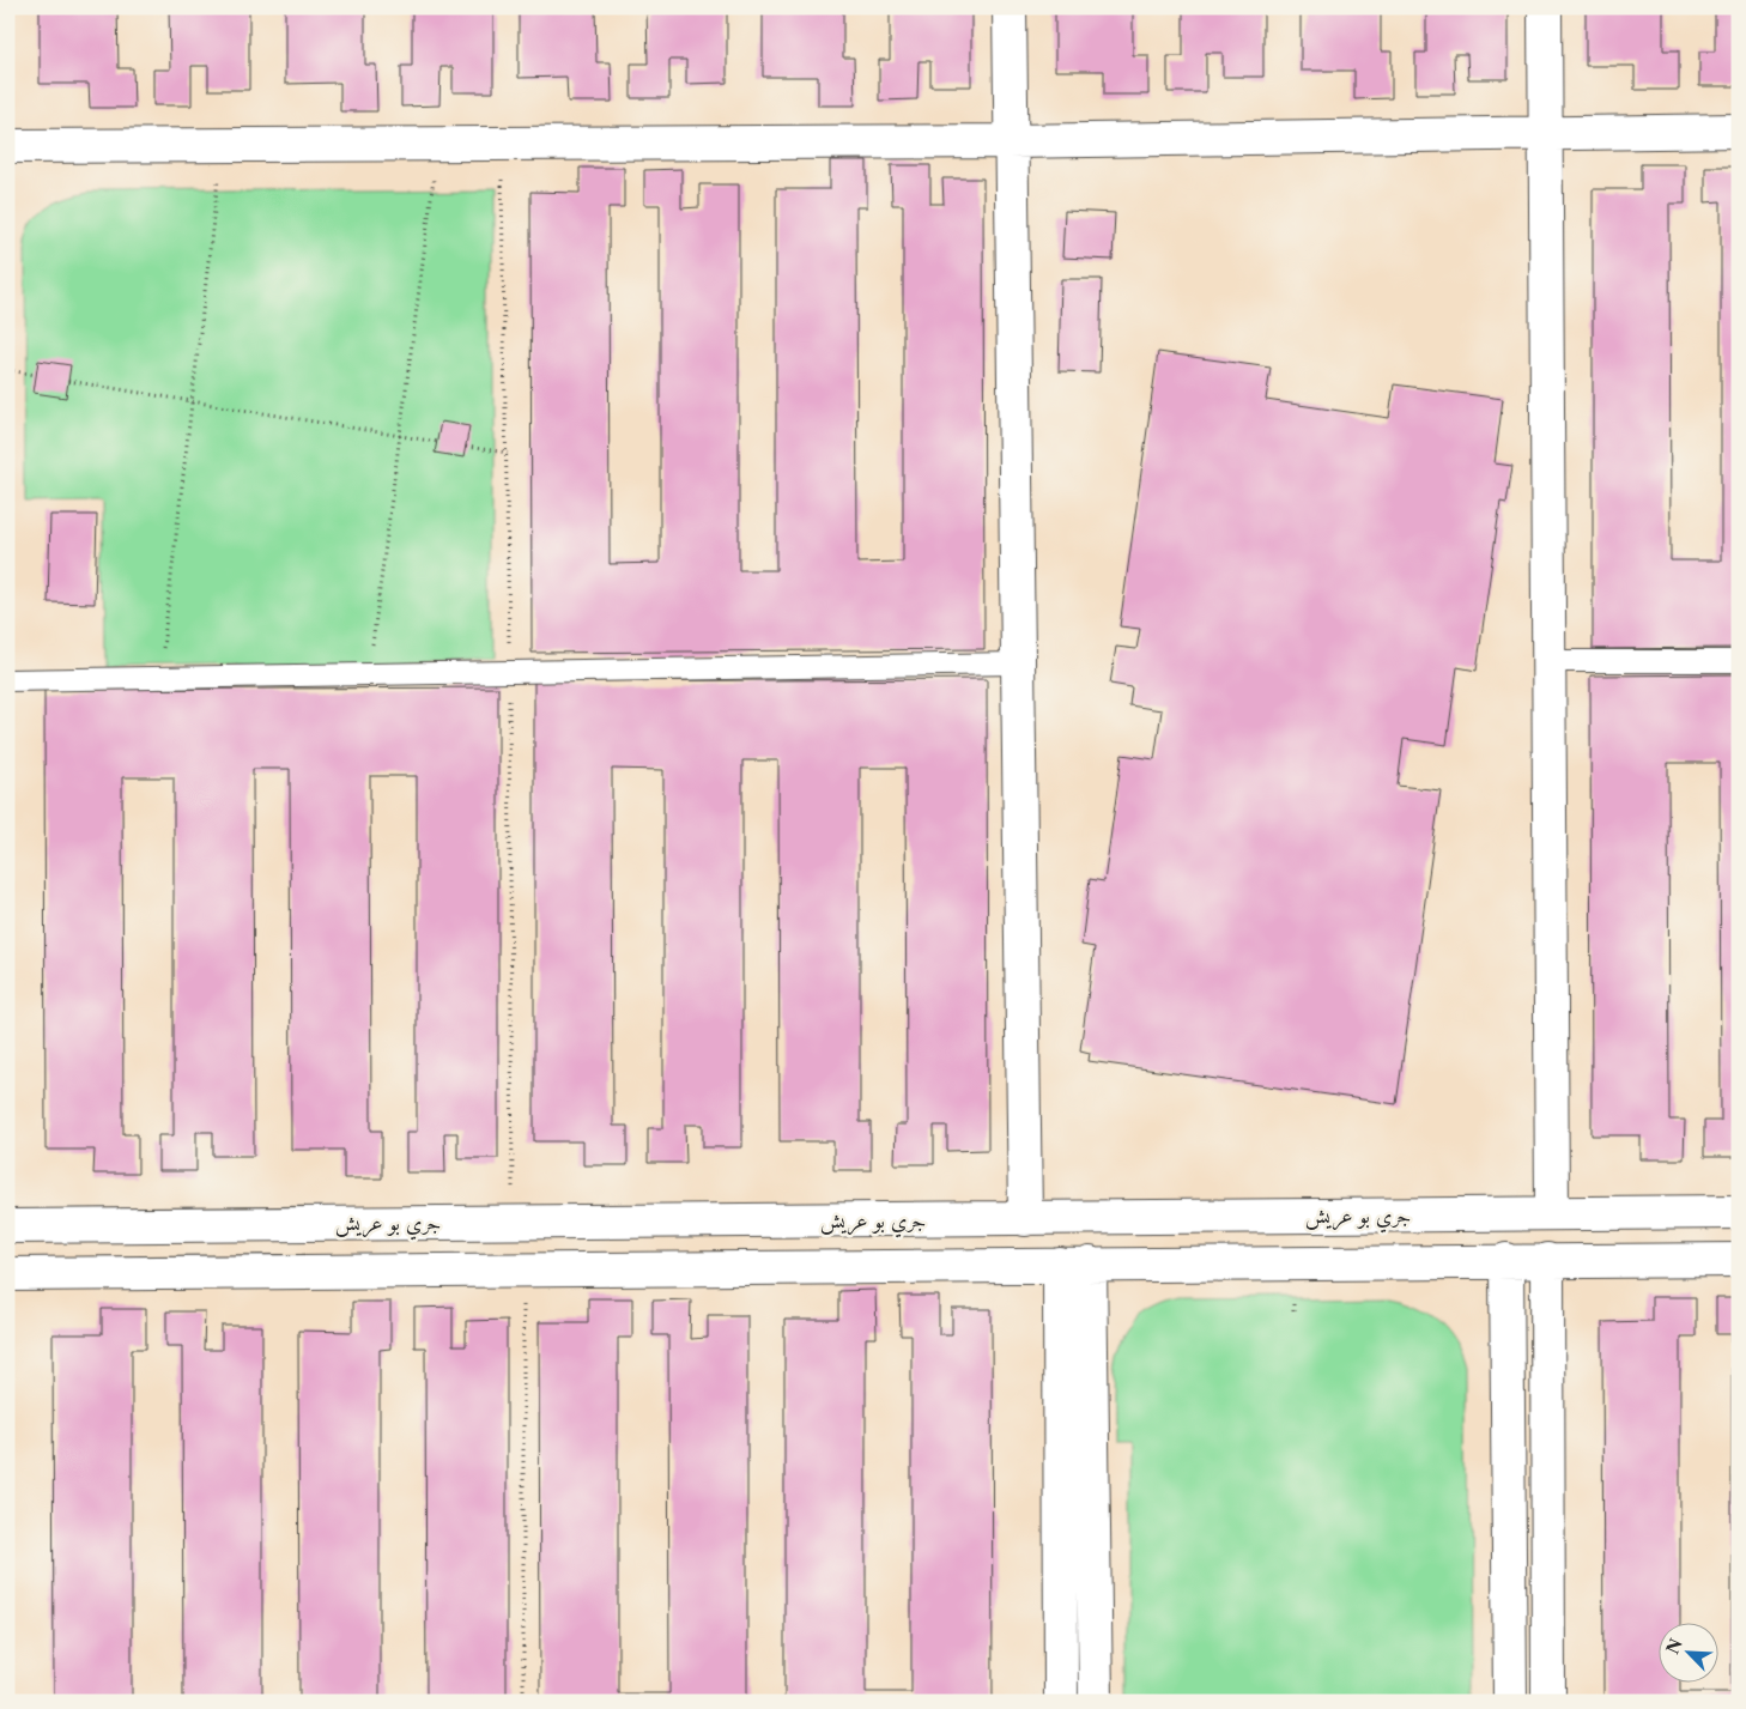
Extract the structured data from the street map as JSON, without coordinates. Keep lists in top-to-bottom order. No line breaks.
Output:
{"streets":{"street":["جري بو عريش"]},"north":"top left"}
